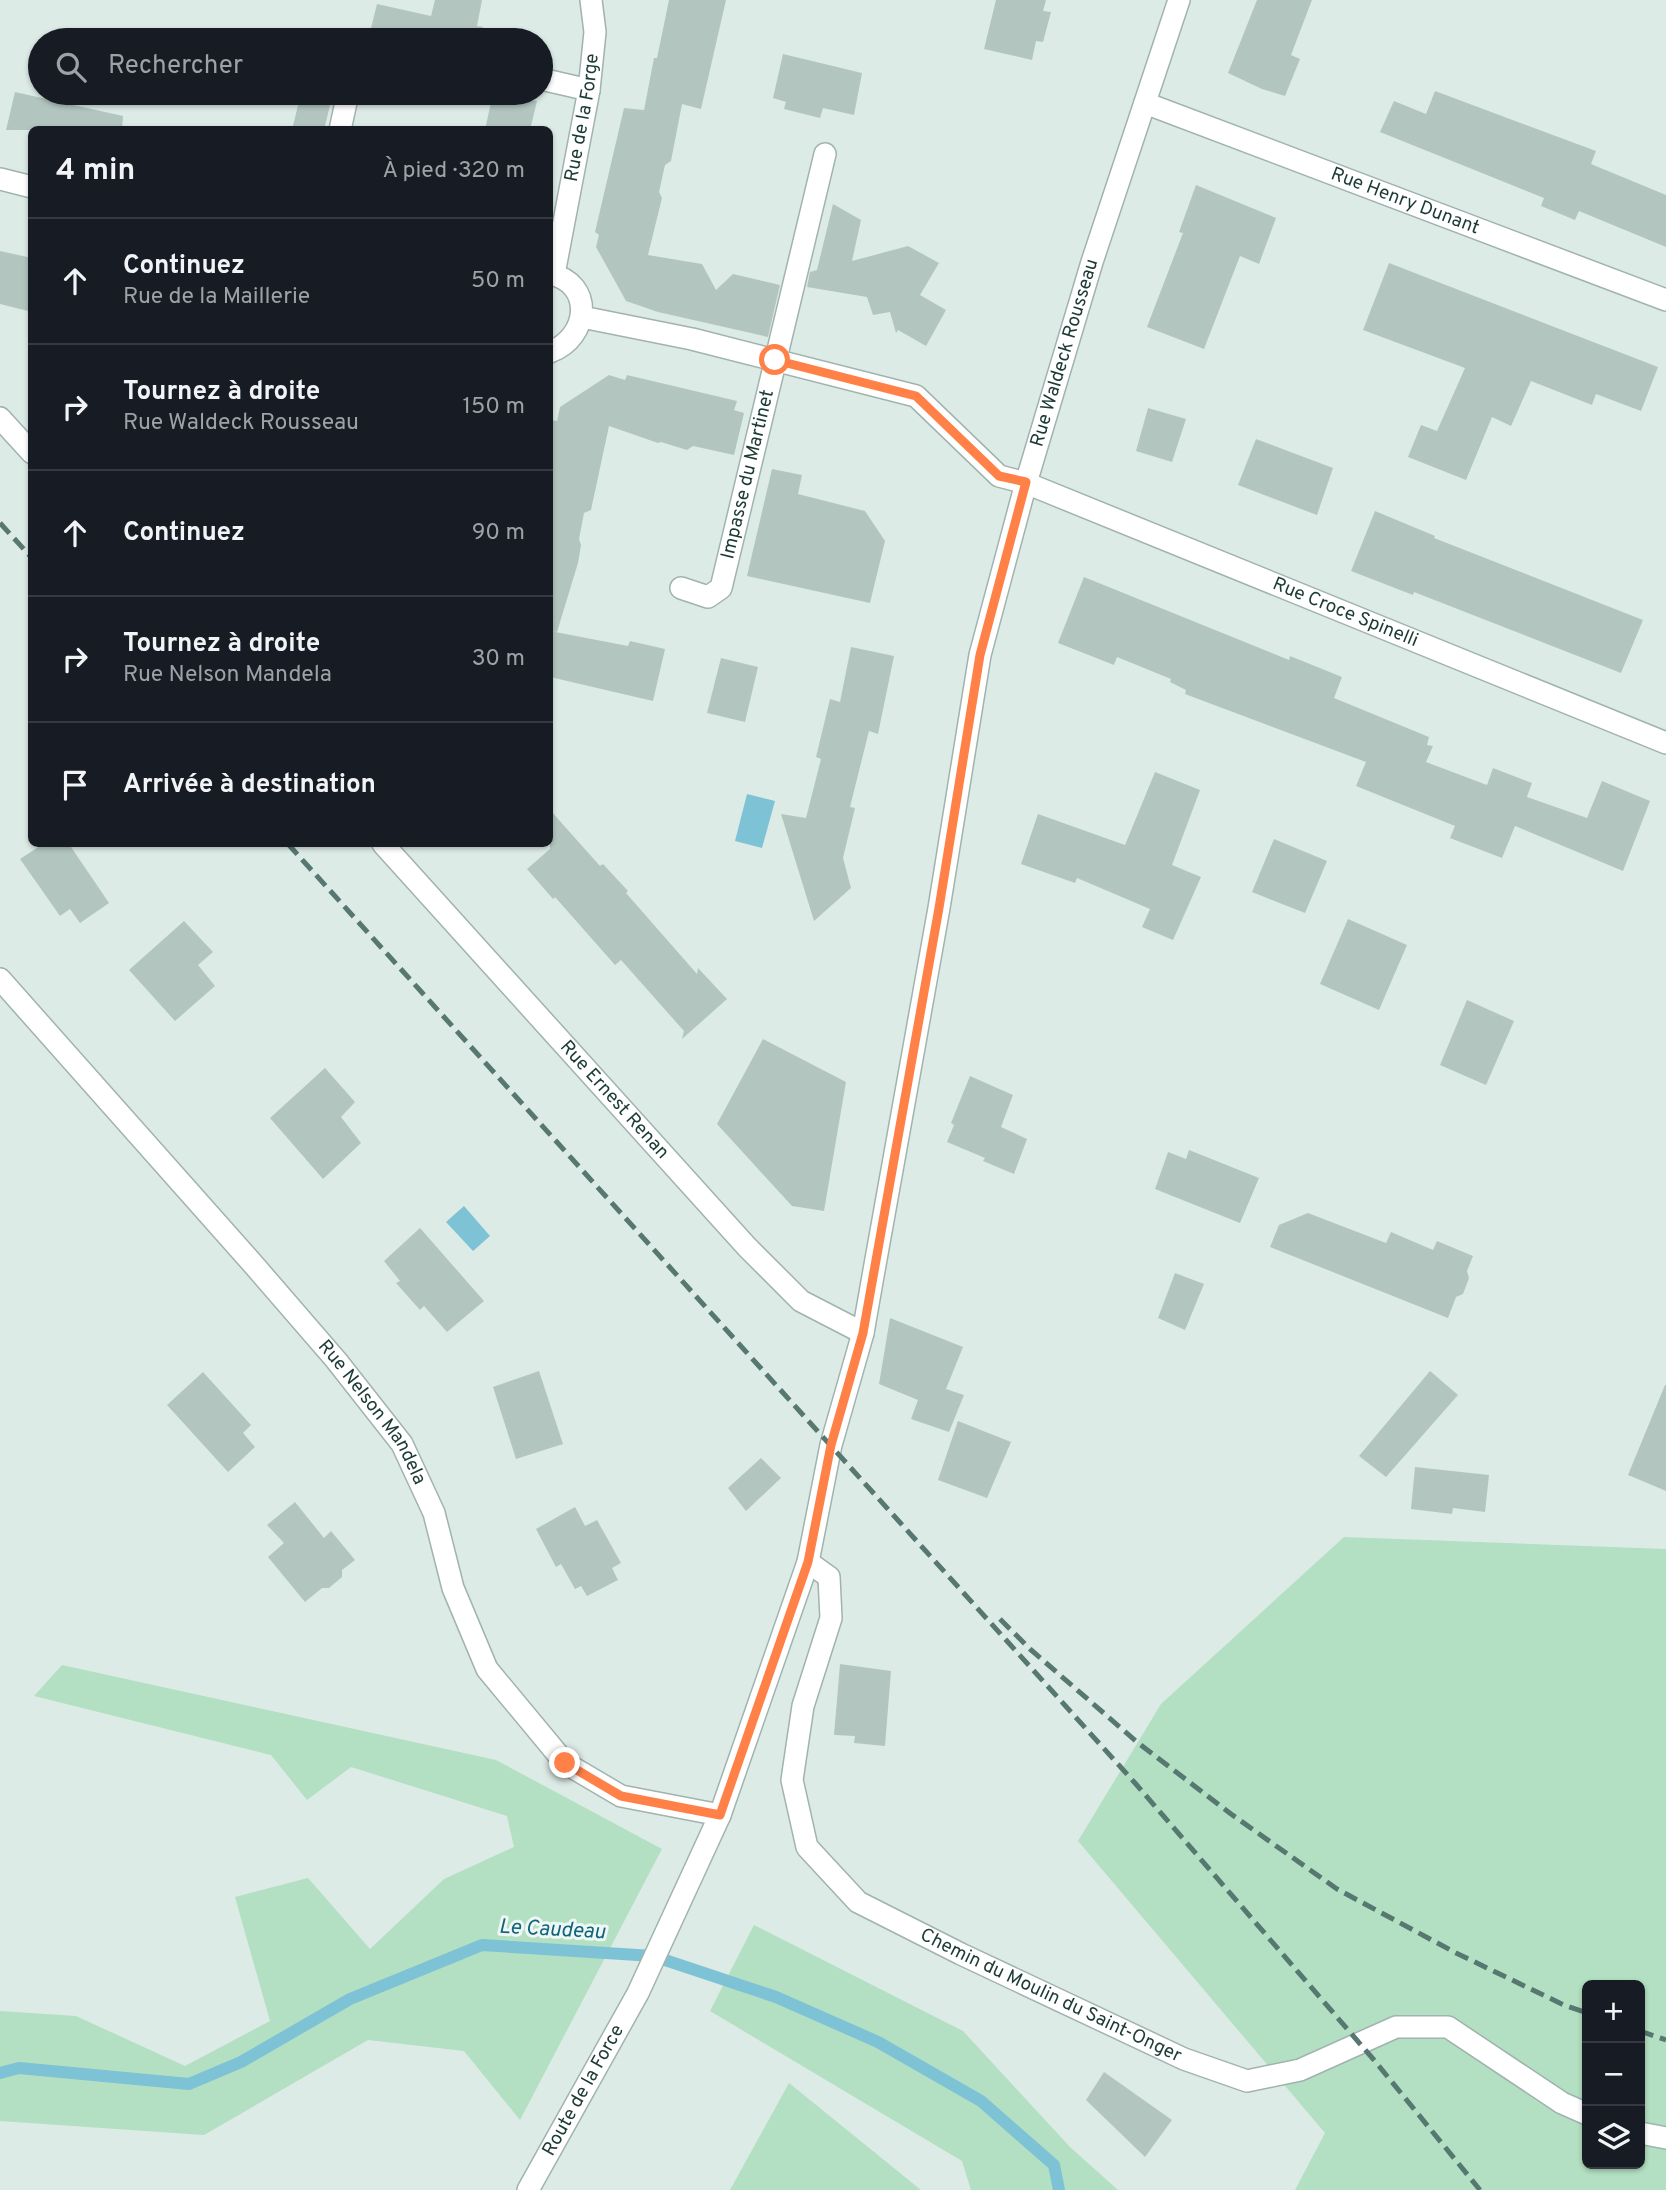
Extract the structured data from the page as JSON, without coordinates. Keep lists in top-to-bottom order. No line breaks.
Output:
{"streets":{"street":["Rue de la Forge","Rue Henry Dunant","Rue Waldeck Rousseau","Impasse du Martinet","Rue Croce Spinelli","Rue Ernest Renan","Rue Nelson Mandela","Chemin du Moulin du Saint-Onger","Route de la Force"]},"crossings":[["Rue Henry Dunant","Rue Waldeck Rousseau"],["Rue Waldeck Rousseau","Rue Croce Spinelli"],["Rue Waldeck Rousseau","Rue Ernest Renan"],["Rue Waldeck Rousseau","Chemin du Moulin du Saint-Onger"],["Rue Waldeck Rousseau","Route de la Force"],["Impasse du Martinet","Rue Croce Spinelli"],["Rue Nelson Mandela","Route de la Force"],["Chemin du Moulin du Saint-Onger","Route de la Force"]],"water":["Le Caudeau"],"page":{"search":"Rechercher","heading":["4 min","À pied · 320 m"],"list":[["Continuez","Rue de la Maillerie","50 m"],["Tournez à droite","Rue Waldeck Rousseau","150 m"],["Continuez","90 m"],["Tournez à droite","Rue Nelson Mandela","30 m"],"Arrivée à destination"],"map_buttons":["+","−"]}}
